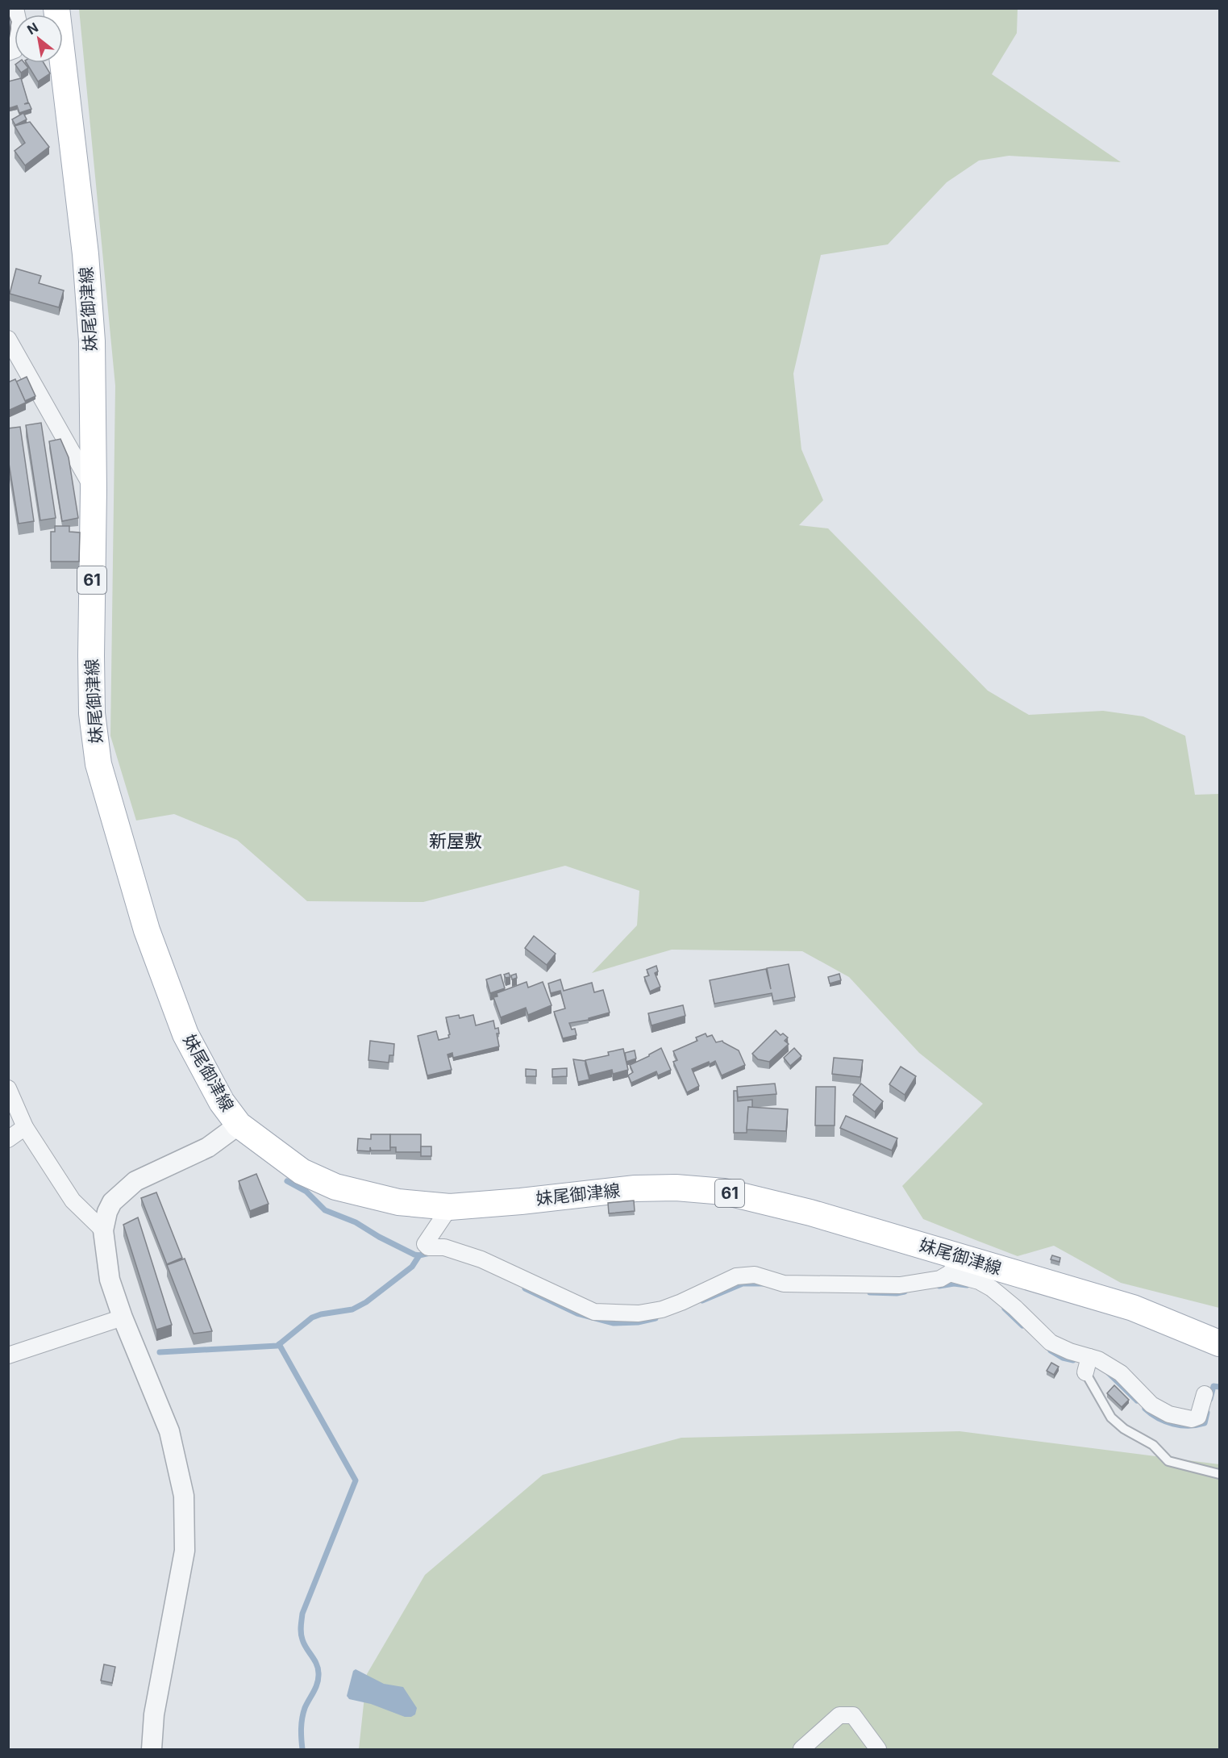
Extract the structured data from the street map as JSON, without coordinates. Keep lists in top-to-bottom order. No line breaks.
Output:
{"streets":{"main road":["妹尾御津線","61"]},"districts":["新屋敷"],"north":"top left"}
